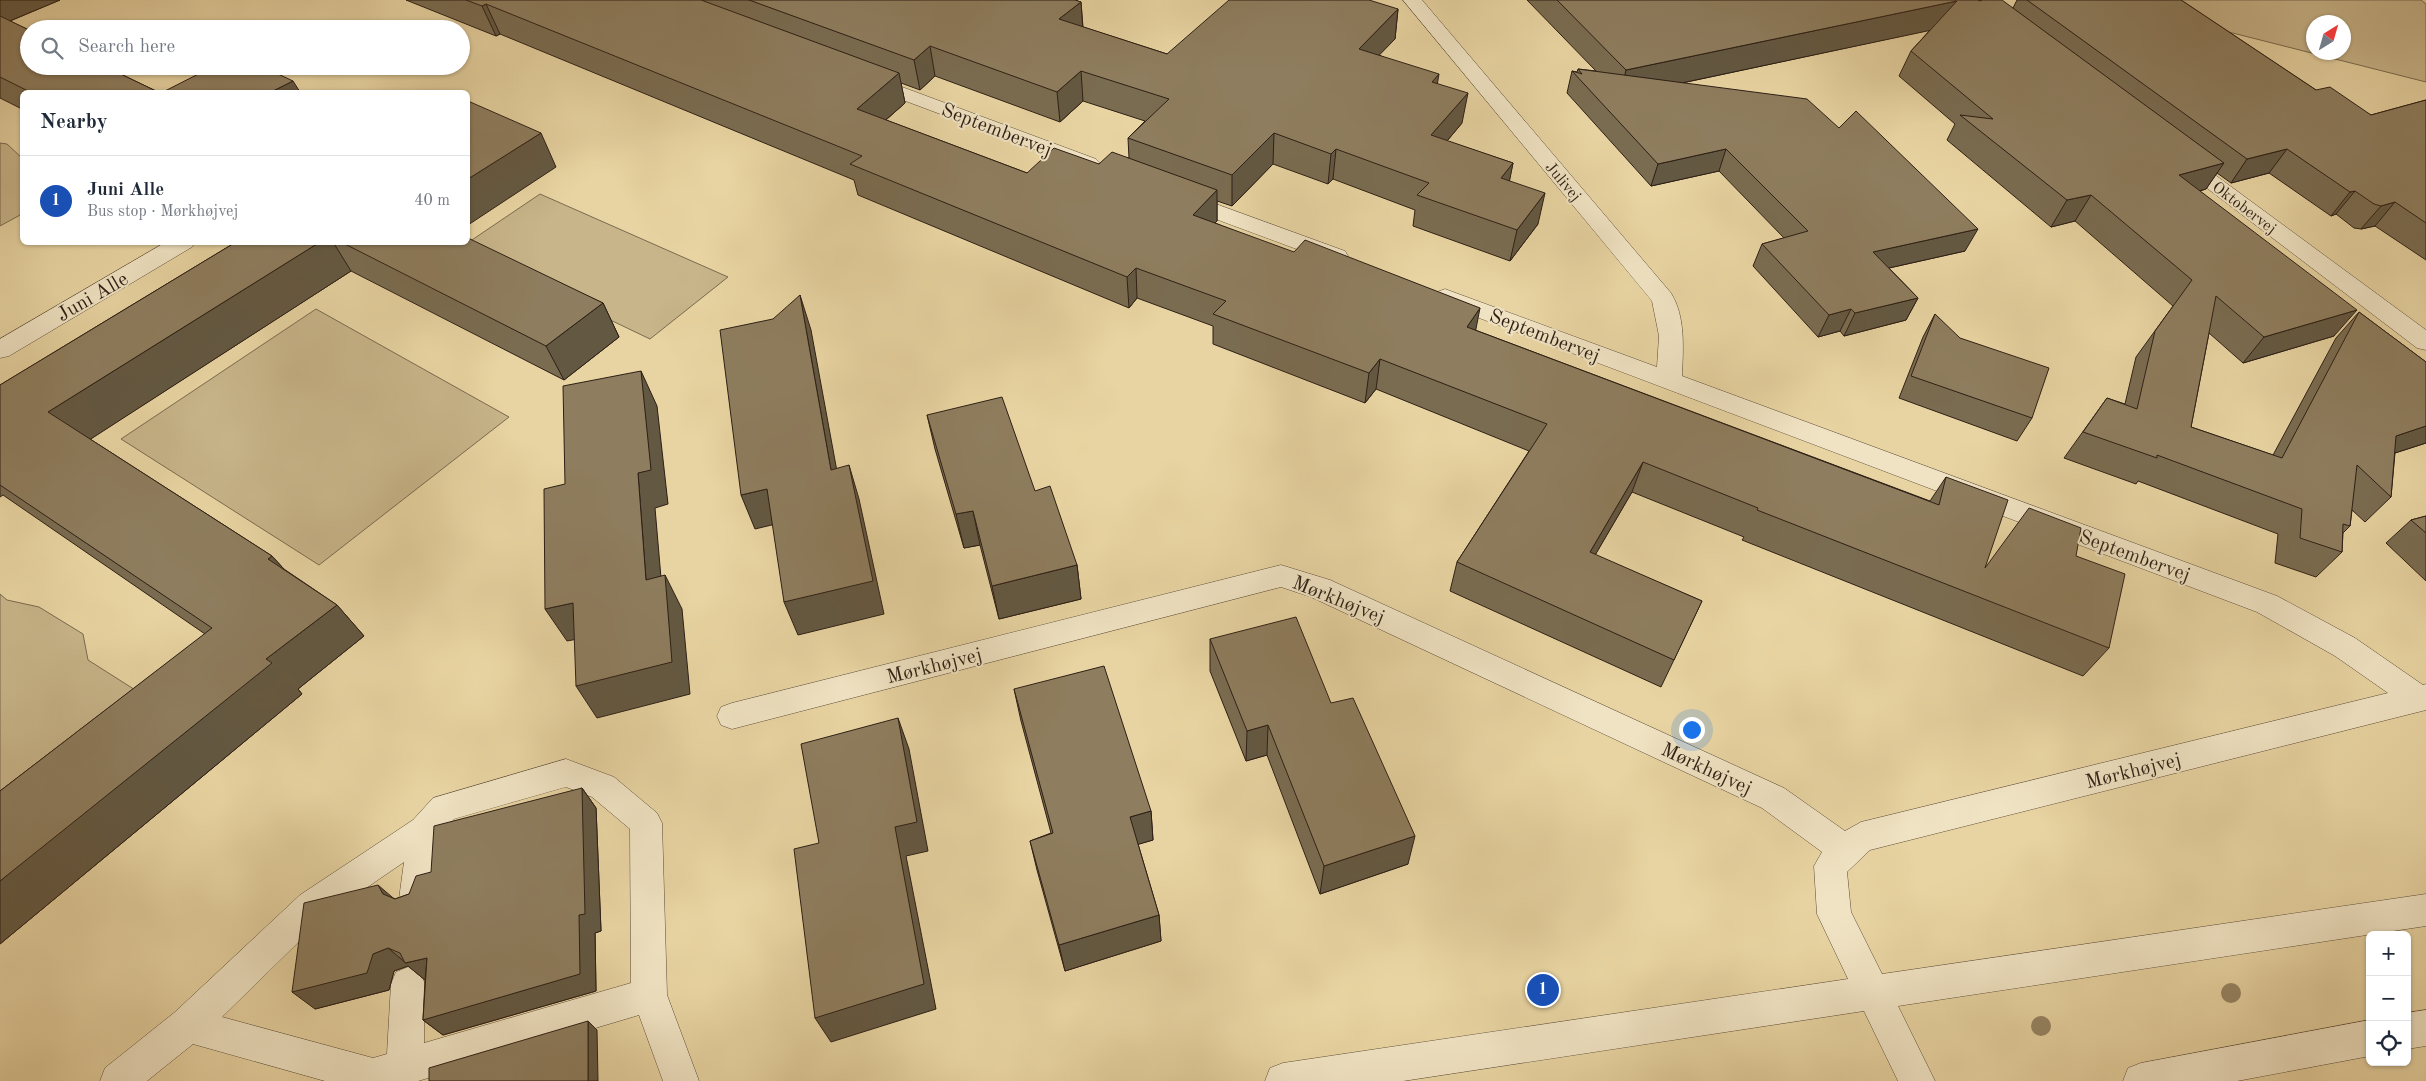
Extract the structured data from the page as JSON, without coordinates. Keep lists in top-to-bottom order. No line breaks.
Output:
{"streets":{"street":["Septembervej","Julivej","Oktobervej","Juni Alle","Mørkhøjvej"]},"crossings":[["Septembervej","Julivej"],["Septembervej","Mørkhøjvej"]],"north":"top right","page":{"search":"Search here","heading":"Nearby","list":[{"mark":"1","name":"Juni Alle","note":"Bus stop · Mørkhøjvej","value":"40 m"}],"map_buttons":["+","−"],"pins":"1"}}
